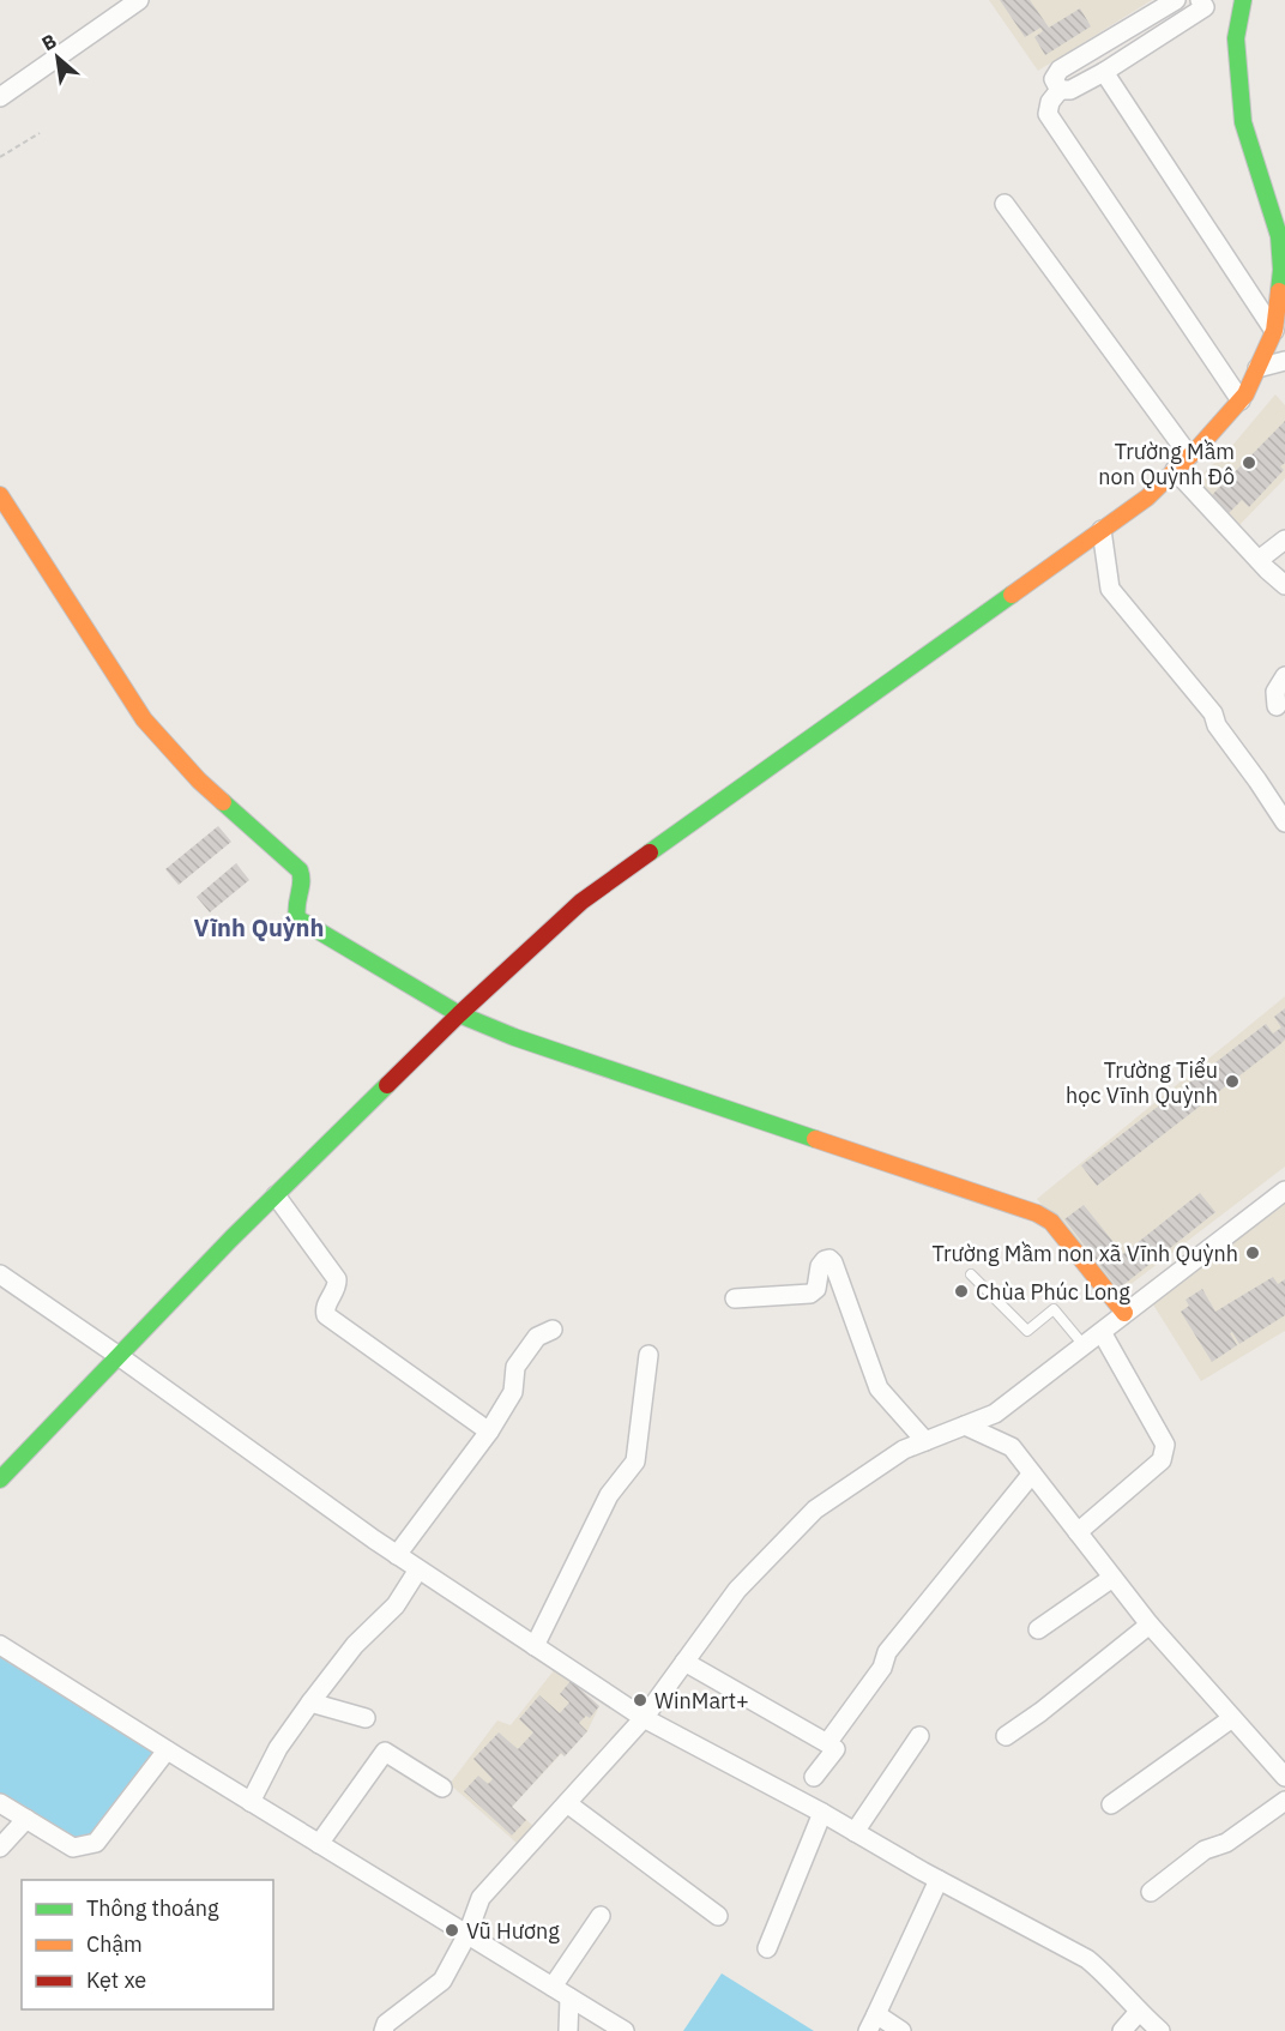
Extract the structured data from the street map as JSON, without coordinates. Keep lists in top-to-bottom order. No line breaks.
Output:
{"districts":["Vĩnh Quỳnh"],"places":["Trường Mầm non Quỳnh Đô","Trường Tiểu học Vĩnh Quỳnh","Trường Mầm non xã Vĩnh Quỳnh","Chùa Phúc Long","WinMart+","Vũ Hương"],"legend":["Thông thoáng","Chậm","Kẹt xe"],"north":"top left"}
